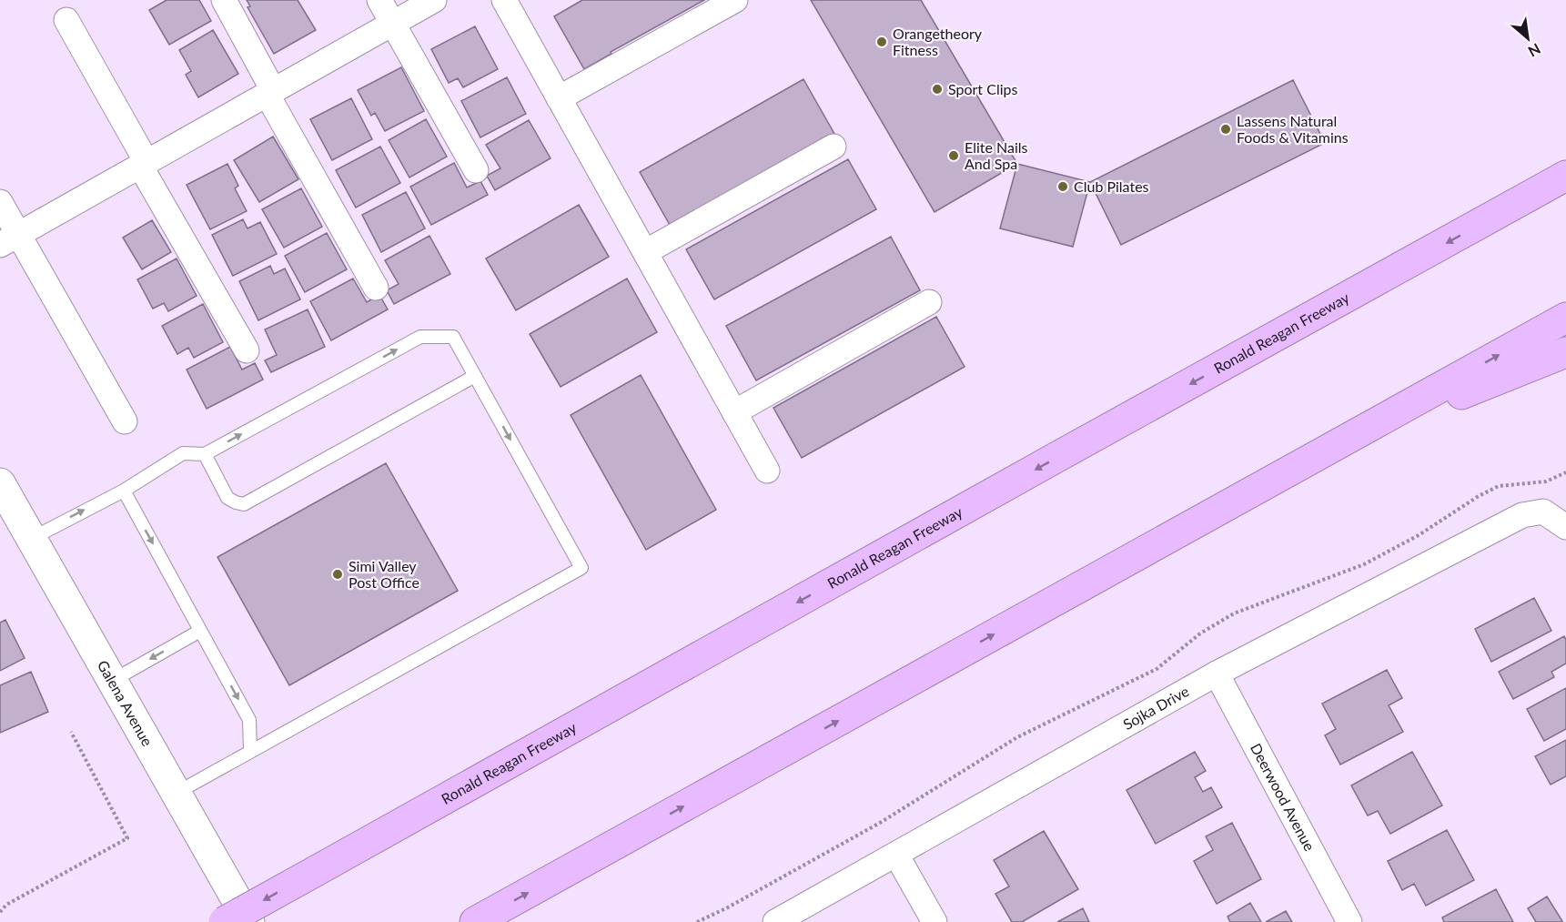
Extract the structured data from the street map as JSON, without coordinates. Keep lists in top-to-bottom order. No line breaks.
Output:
{"streets":{"highway":["Ronald Reagan Freeway"],"street":["Galena Avenue","Sojka Drive","Deerwood Avenue"]},"crossings":[["Sojka Drive","Deerwood Avenue"]],"places":["Orangetheory Fitness","Sport Clips","Lassens Natural Foods & Vitamins","Elite Nails And Spa","Club Pilates","Simi Valley Post Office"],"north":"bottom right"}
